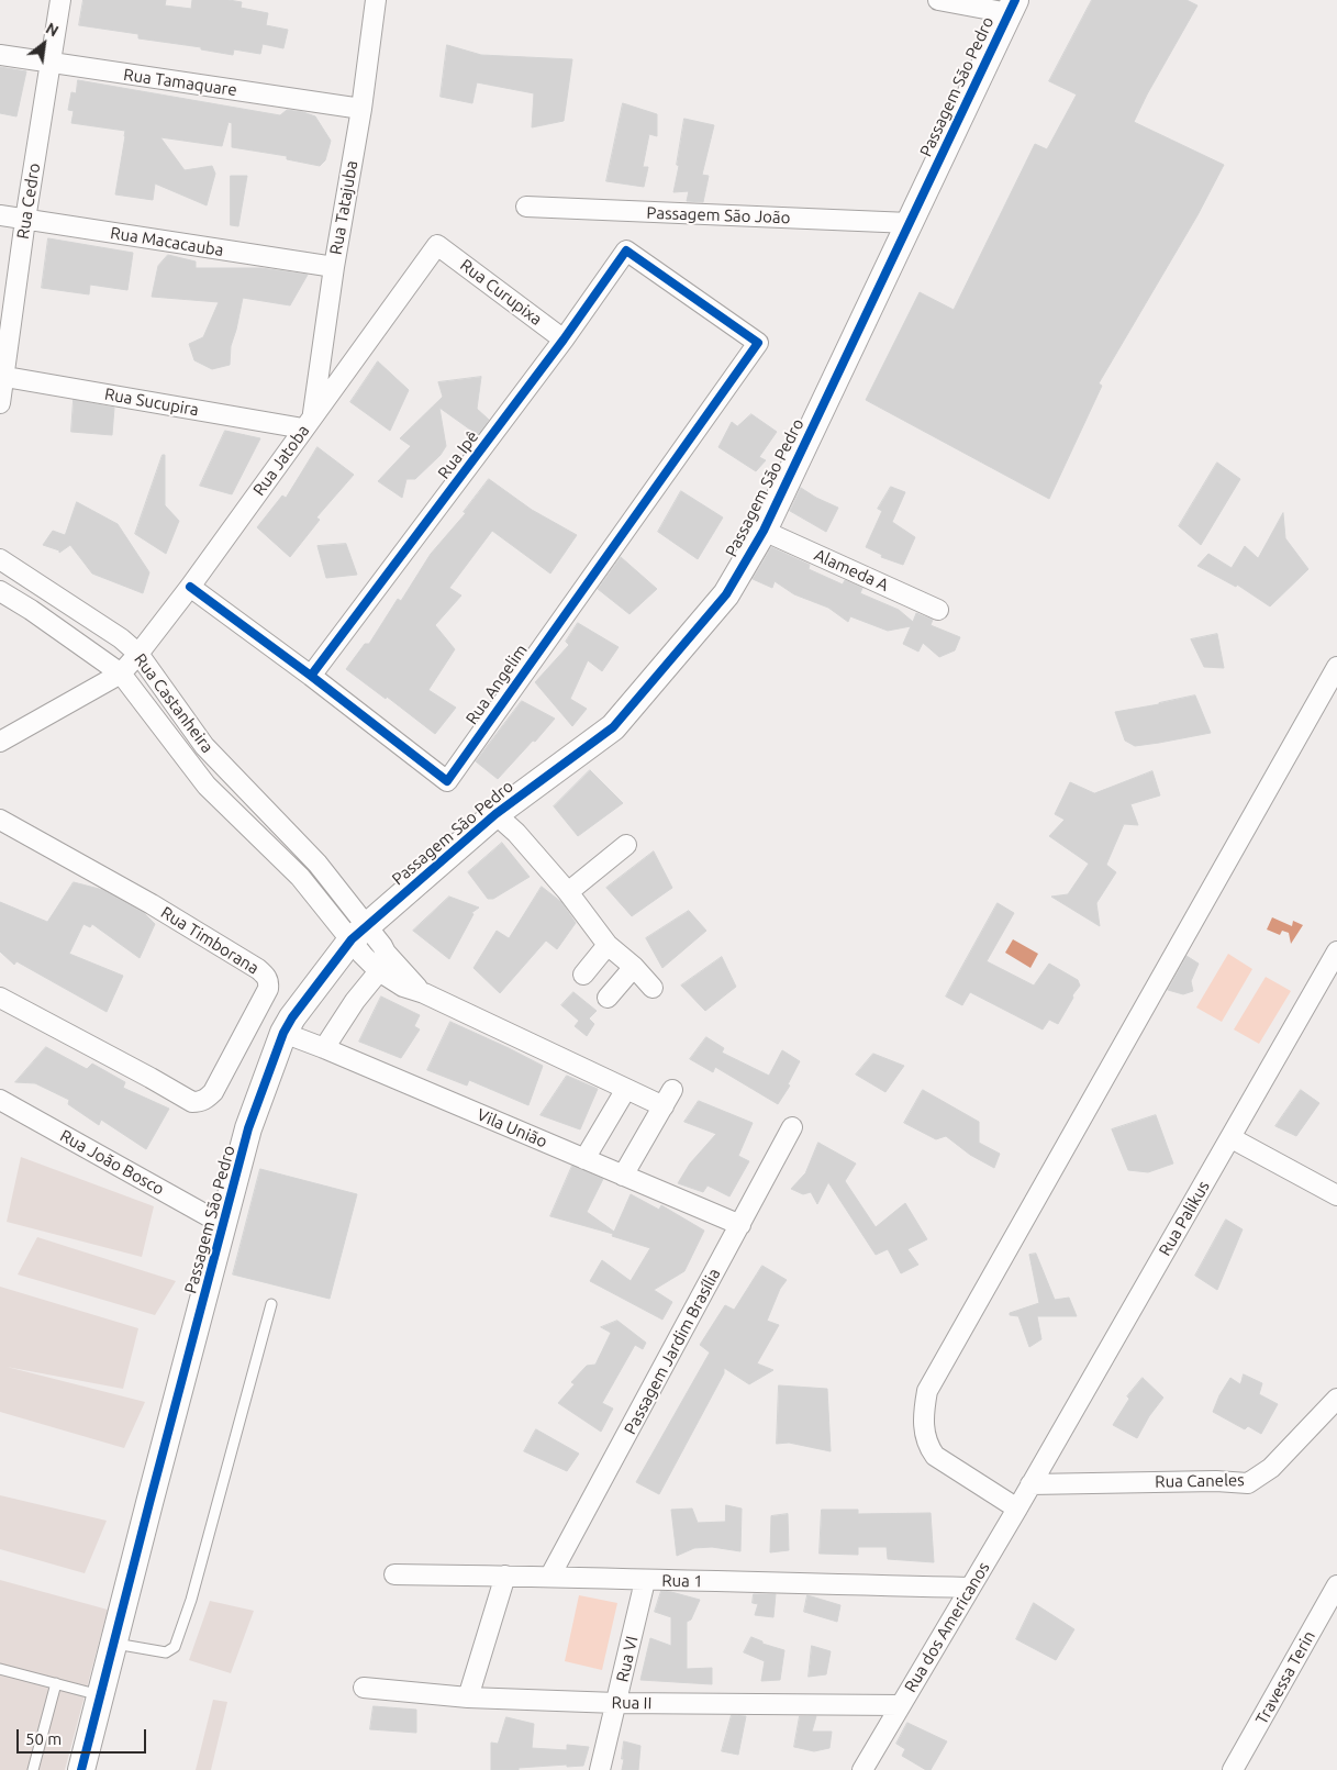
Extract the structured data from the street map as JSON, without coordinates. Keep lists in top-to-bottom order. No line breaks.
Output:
{"streets":{"street":["Rua Tamaquare","Passagem São Pedro","Rua Cedro","Rua Tatajuba","Passagem São João","Rua Macacauba","Rua Curupixa","Rua Sucupira","Rua Ipê","Rua Jatoba","Alameda A","Rua Angelim","Rua Castanheira","Rua Timborana","Vila União","Rua João Bosco","Rua Palikus","Passagem Jardim Brasília","Rua Caneles","Rua 1","Rua dos Americanos","Rua VI","Travessa Terin","Rua II"]},"crossings":[["Rua Tamaquare","Rua Cedro"],["Rua Tamaquare","Rua Tatajuba"],["Passagem São Pedro","Passagem São João"],["Passagem São Pedro","Alameda A"],["Passagem São Pedro","Rua Castanheira"],["Passagem São Pedro","Vila União"],["Passagem São Pedro","Rua João Bosco"],["Rua Cedro","Rua Macacauba"],["Rua Cedro","Rua Sucupira"],["Rua Tatajuba","Rua Macacauba"],["Rua Tatajuba","Rua Sucupira"],["Rua Tatajuba","Rua Jatoba"],["Rua Curupixa","Rua Ipê"],["Rua Curupixa","Rua Jatoba"],["Rua Sucupira","Rua Jatoba"],["Rua Ipê","Rua Angelim"],["Rua Jatoba","Rua Angelim"],["Rua Jatoba","Rua Castanheira"],["Vila União","Passagem Jardim Brasília"],["Rua Palikus","Rua Caneles"],["Rua Palikus","Rua dos Americanos"],["Passagem Jardim Brasília","Rua 1"],["Rua Caneles","Rua dos Americanos"],["Rua 1","Rua dos Americanos"],["Rua 1","Rua VI"],["Rua dos Americanos","Rua II"],["Rua VI","Rua II"]],"scale_bar":"50 m","north":"top right"}
